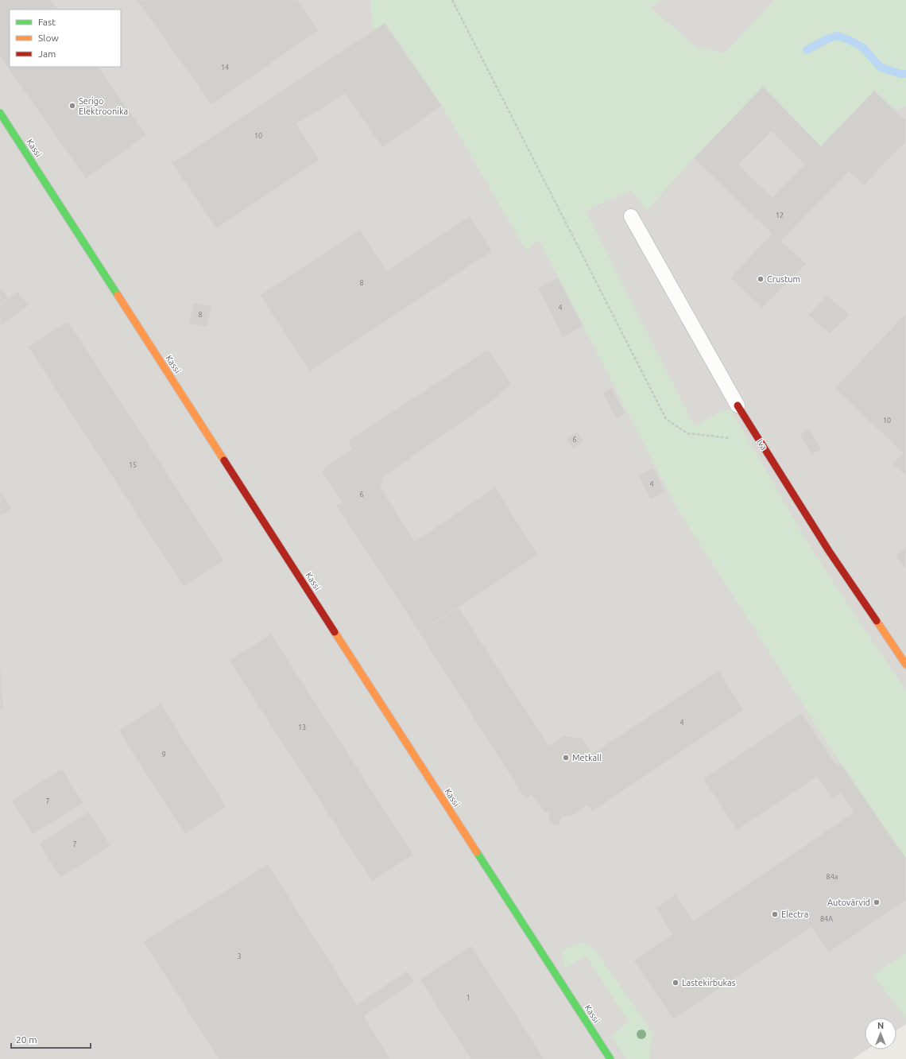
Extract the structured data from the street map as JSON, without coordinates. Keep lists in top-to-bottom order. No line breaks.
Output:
{"streets":{"street":["Kassi","Iva"]},"places":["Serigo Elektroonika","Crustum","Metkall","Autovärvid","Electra","Lastekirbukas"],"house_numbers":["14","10","12","8","4","8","10","6","15","4","6","4","13","9","7","7","84a","84A","3","1"],"legend":["Fast","Slow","Jam"],"scale_bar":"20 m","north":"top"}
